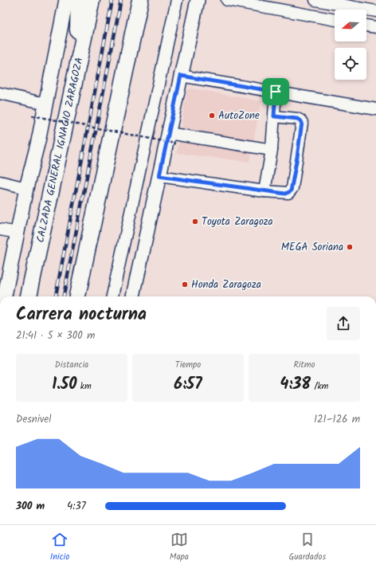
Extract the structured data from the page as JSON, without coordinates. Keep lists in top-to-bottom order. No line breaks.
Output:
{"streets":{"highway":["CALZADA GENERAL IGNACIO ZARAGOZA"]},"places":["AutoZone","Toyota Zaragoza","MEGA Soriana","Honda Zaragoza"],"north":"left","page":{"heading":["Carrera nocturna","21:41 · 5 × 300 m"],"stats":[["Distancia","1.50 km"],["Tiempo","6:57"],["Ritmo","4:38 /km"]],"chart":["Desnivel","121–126 m"],"list":[{"name":"300 m","note":"4:37"}],"tabs":["Inicio","Mapa","Guardados"]}}
